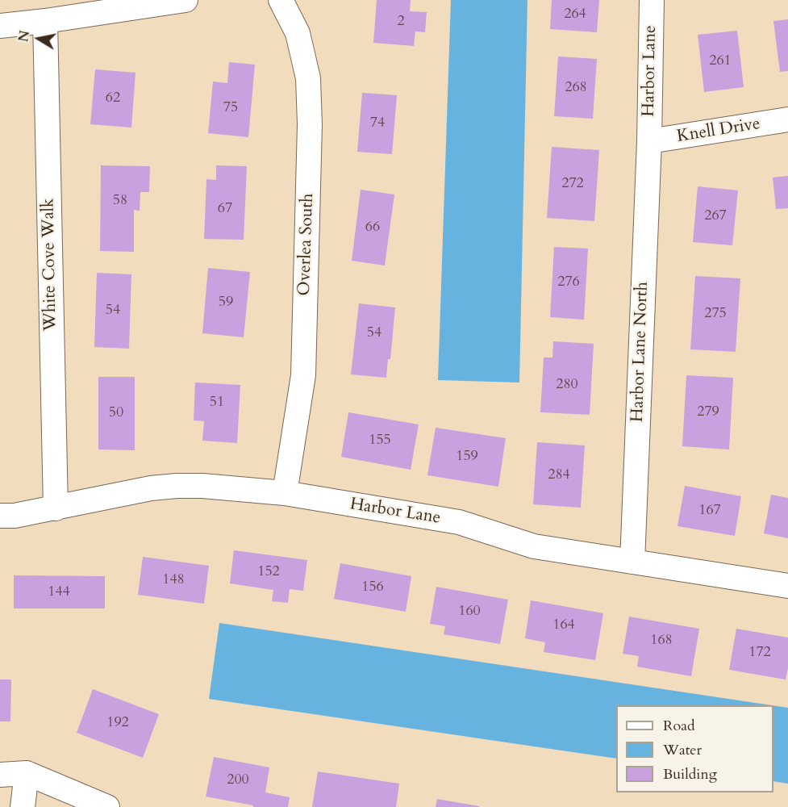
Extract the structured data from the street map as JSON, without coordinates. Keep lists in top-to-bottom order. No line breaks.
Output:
{"streets":{"street":["Harbor Lane","Knell Drive","Overlea South","White Cove Walk","Harbor Lane North"]},"crossings":[["Harbor Lane","Knell Drive"],["Harbor Lane","Overlea South"],["Harbor Lane","White Cove Walk"],["Harbor Lane","Harbor Lane North"],["Knell Drive","Harbor Lane North"]],"house_numbers":["264","2","261","268","62","75","74","272","58","67","267","66","276","59","54","275","54","280","51","279","50","155","159","284","167","152","148","156","144","160","164","168","172","192","200"],"legend":["Road","Water","Building"],"north":"left"}
